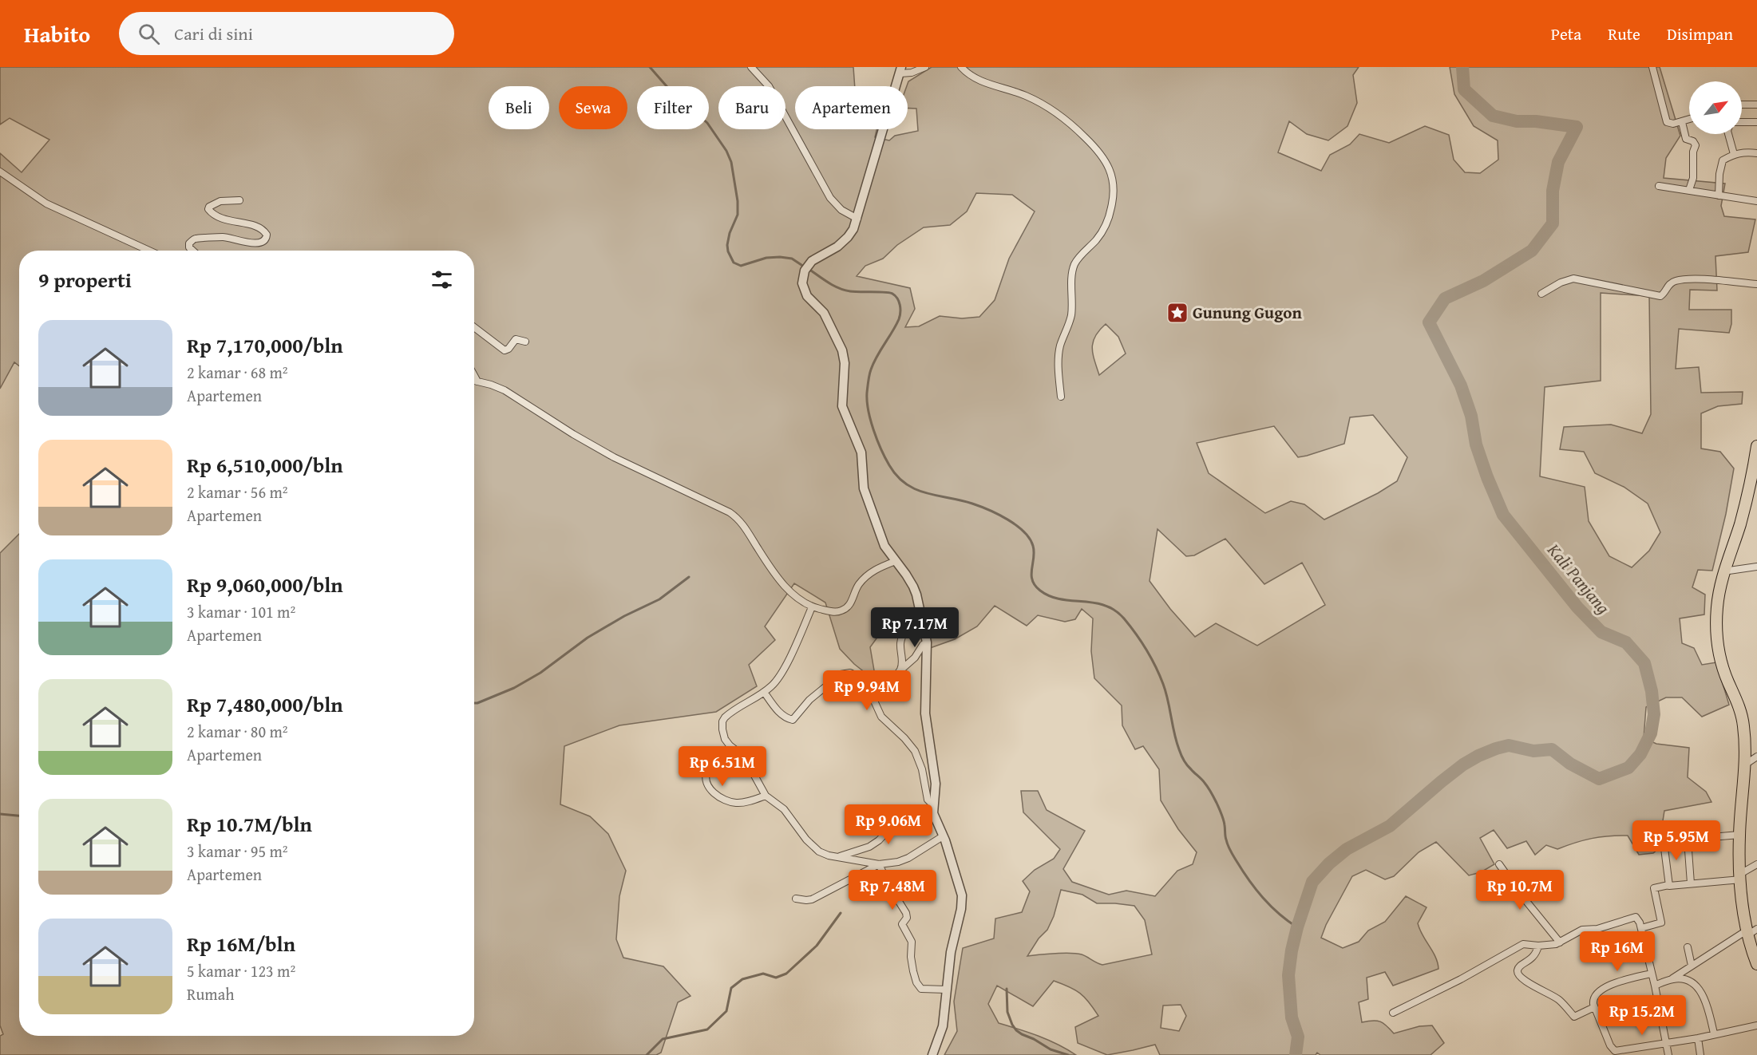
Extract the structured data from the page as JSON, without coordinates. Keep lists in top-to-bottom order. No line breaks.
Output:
{"water":["Kali Panjang"],"places":{"place":["Gunung Gugon"]},"north":"top right","page":{"header":"Habito","search":"Cari di sini","nav":["Peta","Rute","Disimpan"],"chip":["Beli","Sewa","Filter","Baru","Apartemen"],"heading":"9 properti","list":[{"name":"Rp 7,170,000/bln","note":"2 kamar · 68 m² · Apartemen"},{"name":"Rp 6,510,000/bln","note":"2 kamar · 56 m² · Apartemen"},{"name":"Rp 9,060,000/bln","note":"3 kamar · 101 m² · Apartemen"},{"name":"Rp 7,480,000/bln","note":"2 kamar · 80 m² · Apartemen"},{"name":"Rp 10.7M/bln","note":"3 kamar · 95 m² · Apartemen"},{"name":"Rp 16M/bln","note":"5 kamar · 123 m² · Rumah"}],"price":["Rp 7.17M","Rp 9.94M","Rp 6.51M","Rp 9.06M","Rp 5.95M","Rp 7.48M","Rp 10.7M","Rp 16M","Rp 15.2M"]}}
